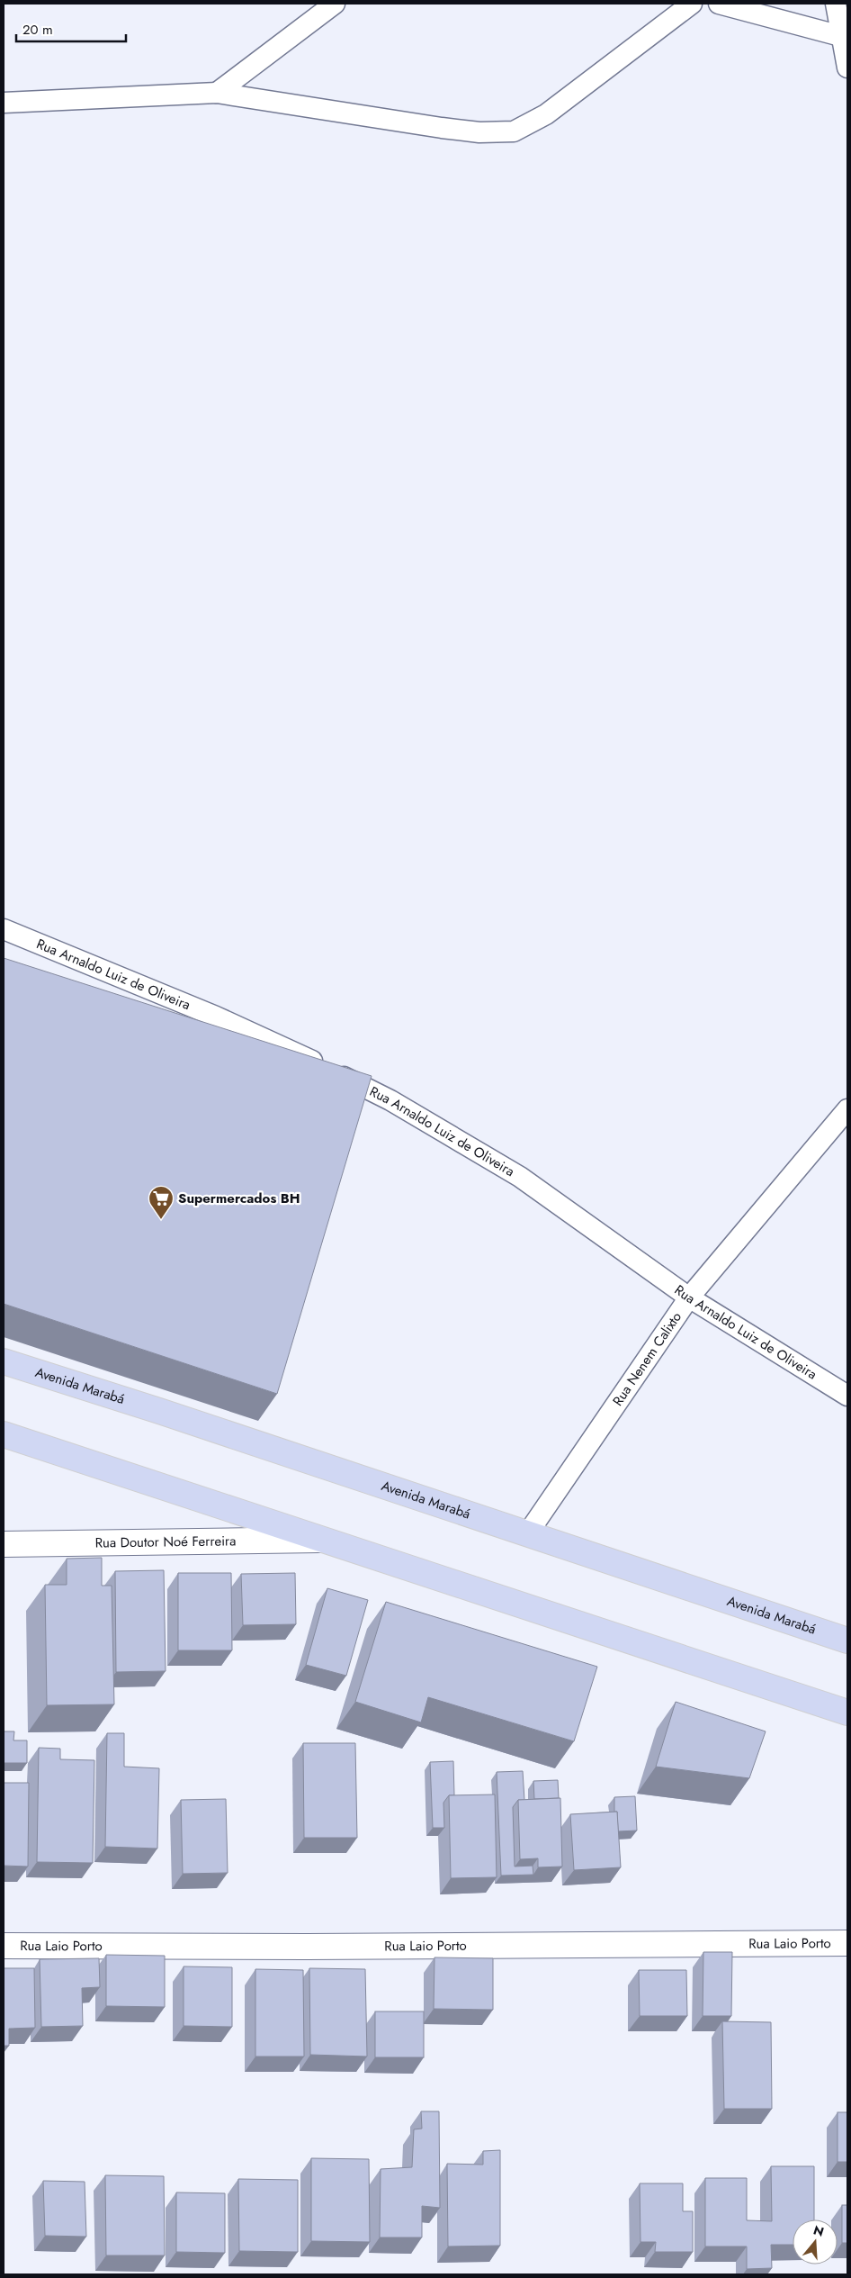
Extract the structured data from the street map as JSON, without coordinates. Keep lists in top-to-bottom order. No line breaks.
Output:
{"streets":{"main road":["Avenida Marabá"],"street":["Rua Doutor Noé Ferreira","Rua Laio Porto"],"lane":["Rua Arnaldo Luiz de Oliveira","Rua Nenem Calixto"]},"crossings":[["Rua Arnaldo Luiz de Oliveira","Rua Nenem Calixto"],["Rua Nenem Calixto","Avenida Marabá"]],"places":{"supermarket":["Supermercados BH"]},"scale_bar":"20 m","north":"top"}
